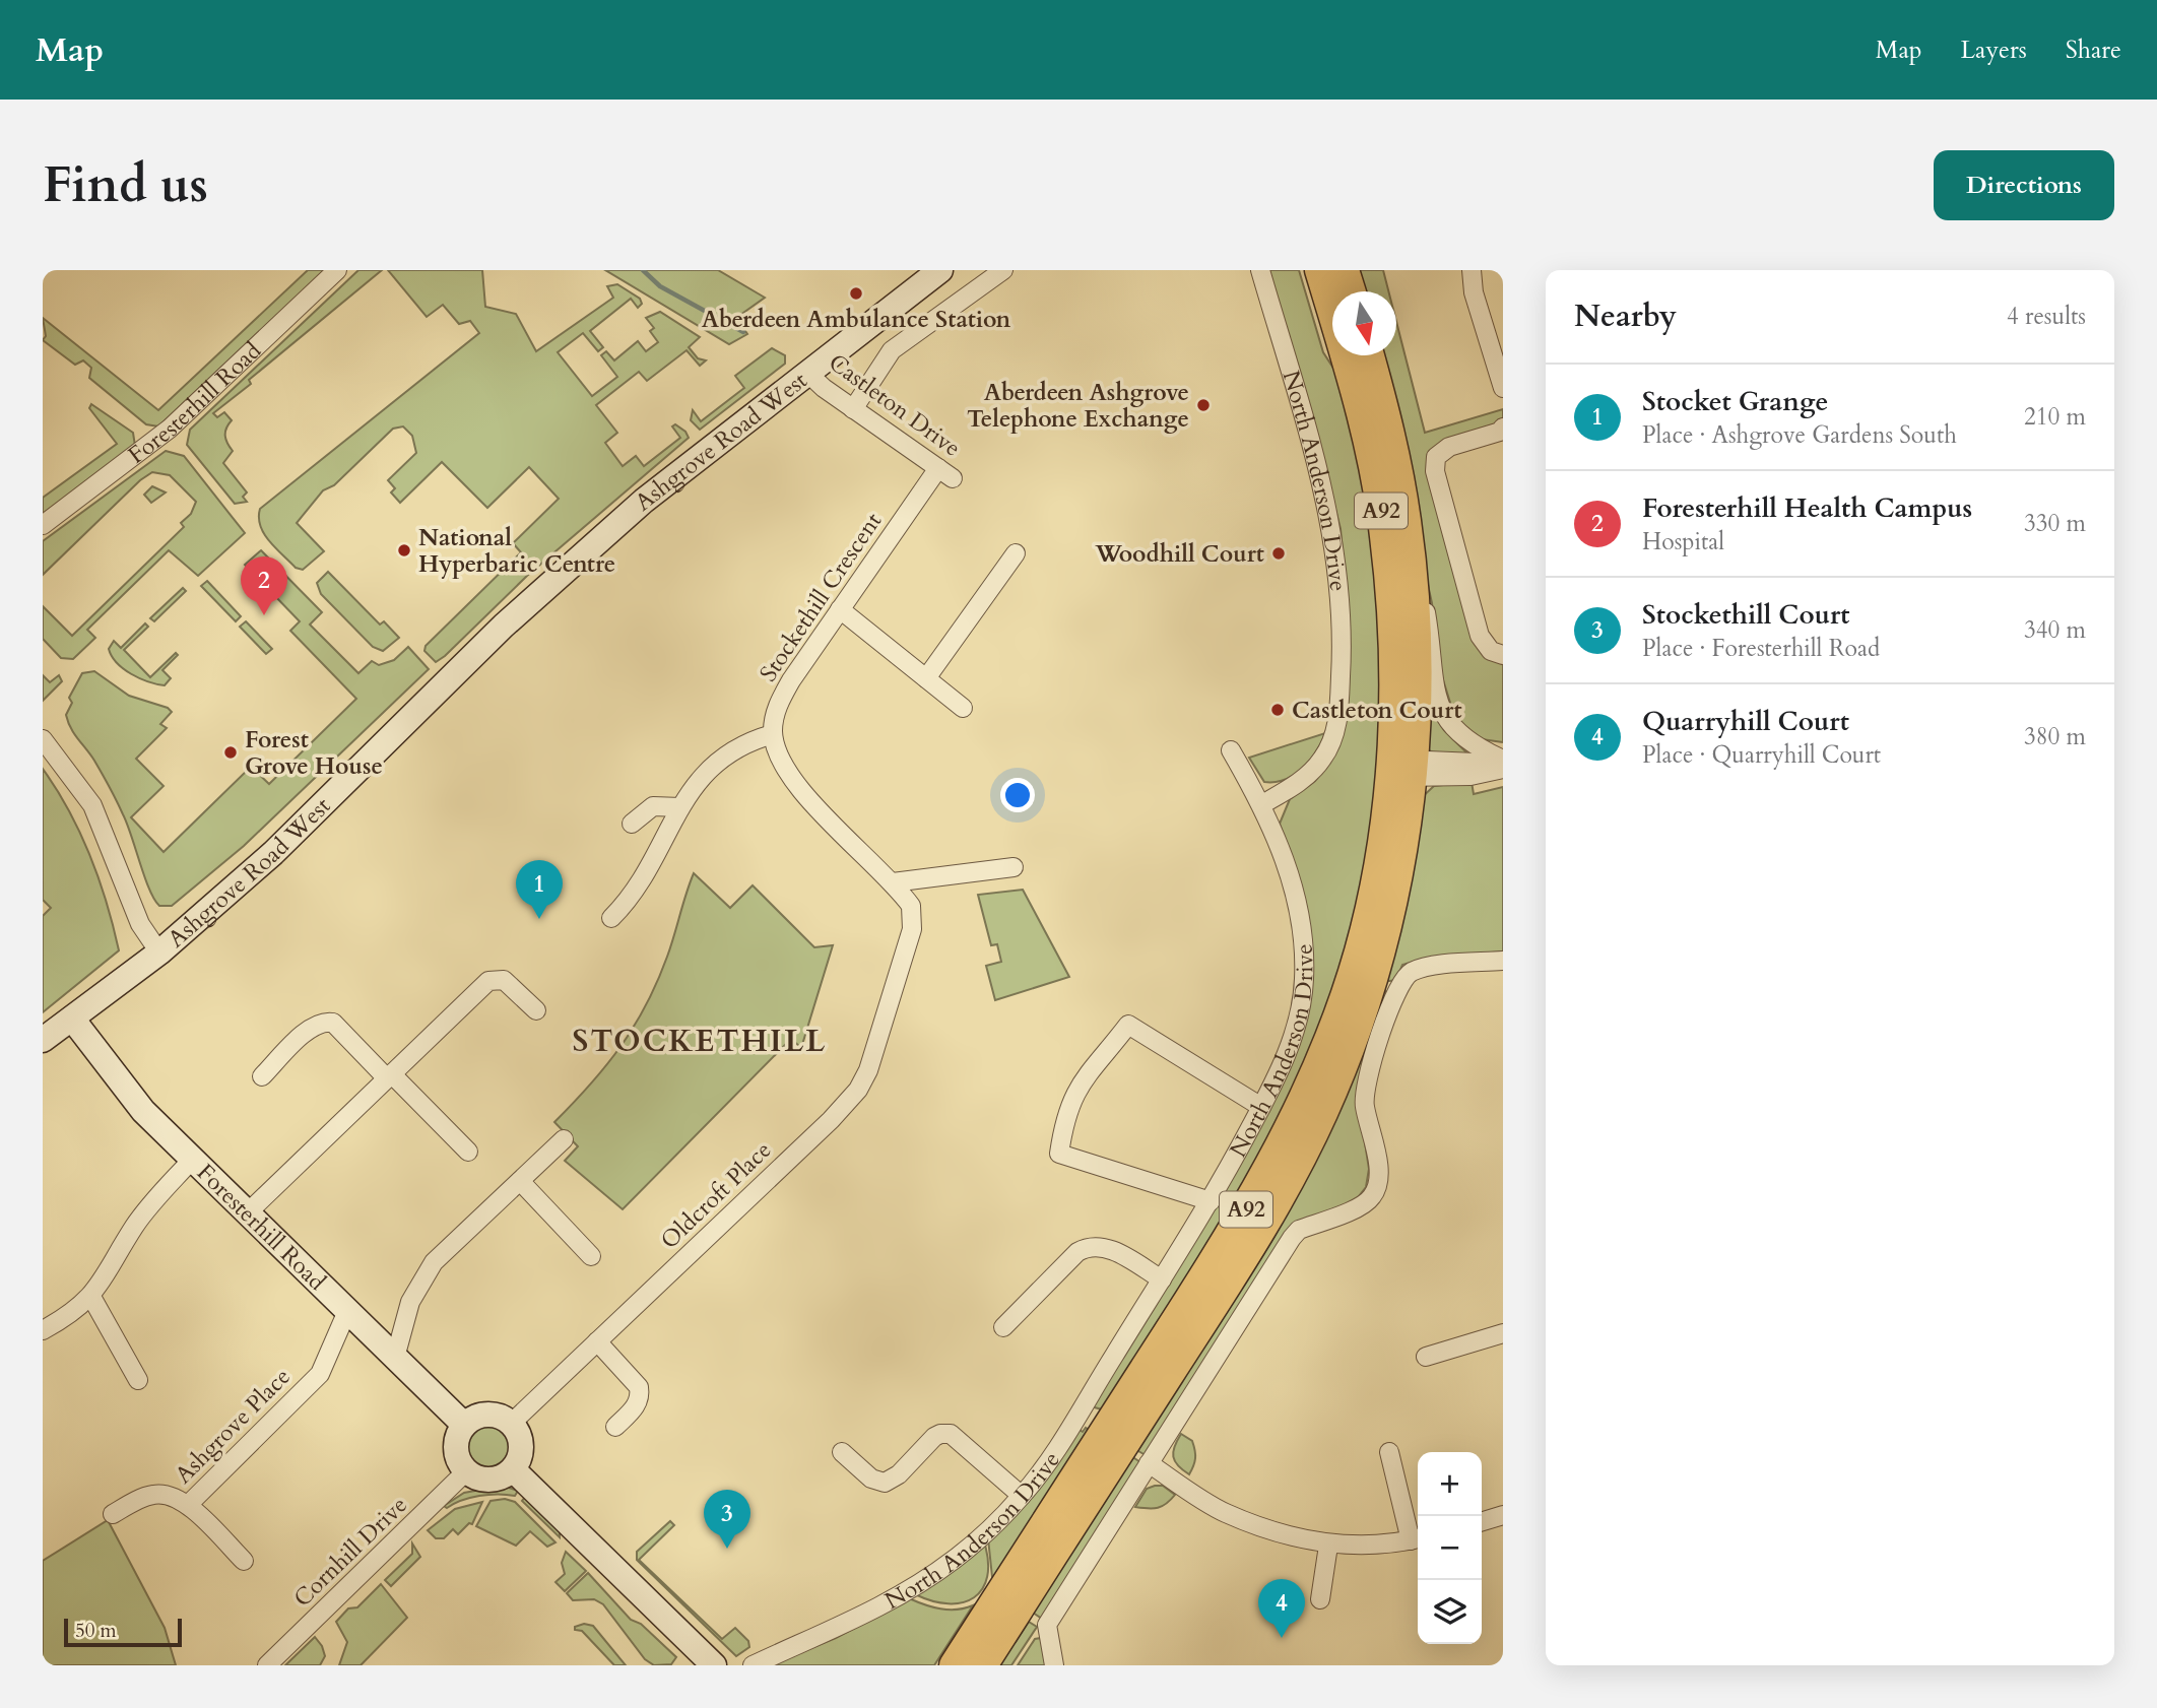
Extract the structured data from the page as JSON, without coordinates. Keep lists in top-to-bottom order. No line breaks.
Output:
{"streets":{"main road":["North Anderson Drive","A92"],"street":["Foresterhill Road","Castleton Drive","Ashgrove Road West","Stockethill Crescent","Oldcroft Place","Ashgrove Place","Cornhill Drive"]},"crossings":[["Foresterhill Road","Ashgrove Road West"],["Foresterhill Road","Oldcroft Place"],["Foresterhill Road","Ashgrove Place"],["Foresterhill Road","Cornhill Drive"],["Castleton Drive","Ashgrove Road West"],["Castleton Drive","Stockethill Crescent"],["Oldcroft Place","Cornhill Drive"]],"districts":["STOCKETHILL"],"places":["Aberdeen Ambulance Station","Aberdeen Ashgrove Telephone Exchange","National Hyperbaric Centre","Woodhill Court","Castleton Court","Forest Grove House"],"scale_bar":"50 m","north":"bottom","page":{"header":"Map","nav":["Map","Layers","Share"],"buttons":"Directions","title":"Find us","heading":["Nearby","4 results"],"list":[{"mark":"1","name":"Stocket Grange","note":"Place · Ashgrove Gardens South","value":"210 m"},{"mark":"2","name":"Foresterhill Health Campus","note":"Hospital","value":"330 m"},{"mark":"3","name":"Stockethill Court","note":"Place · Foresterhill Road","value":"340 m"},{"mark":"4","name":"Quarryhill Court","note":"Place · Quarryhill Court","value":"380 m"}],"pins":["2","1","3","4"],"map_buttons":["+","−"],"scale":"50 m"}}
